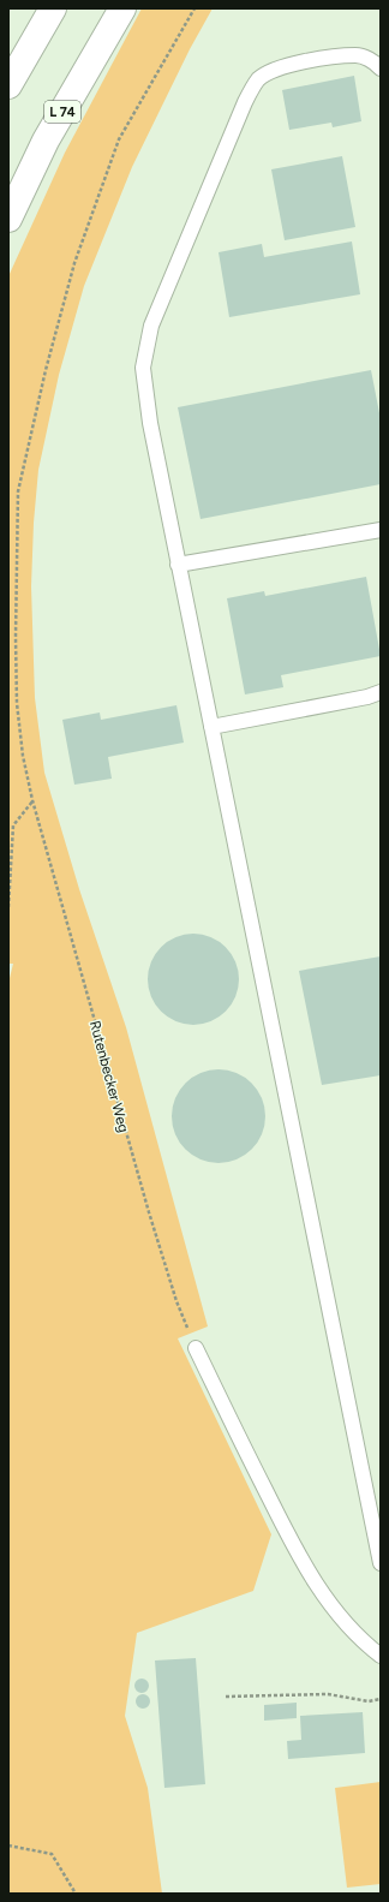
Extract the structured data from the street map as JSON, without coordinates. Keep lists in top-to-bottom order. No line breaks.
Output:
{"streets":{"highway":["L 74"],"path":["Rutenbecker Weg"]}}
